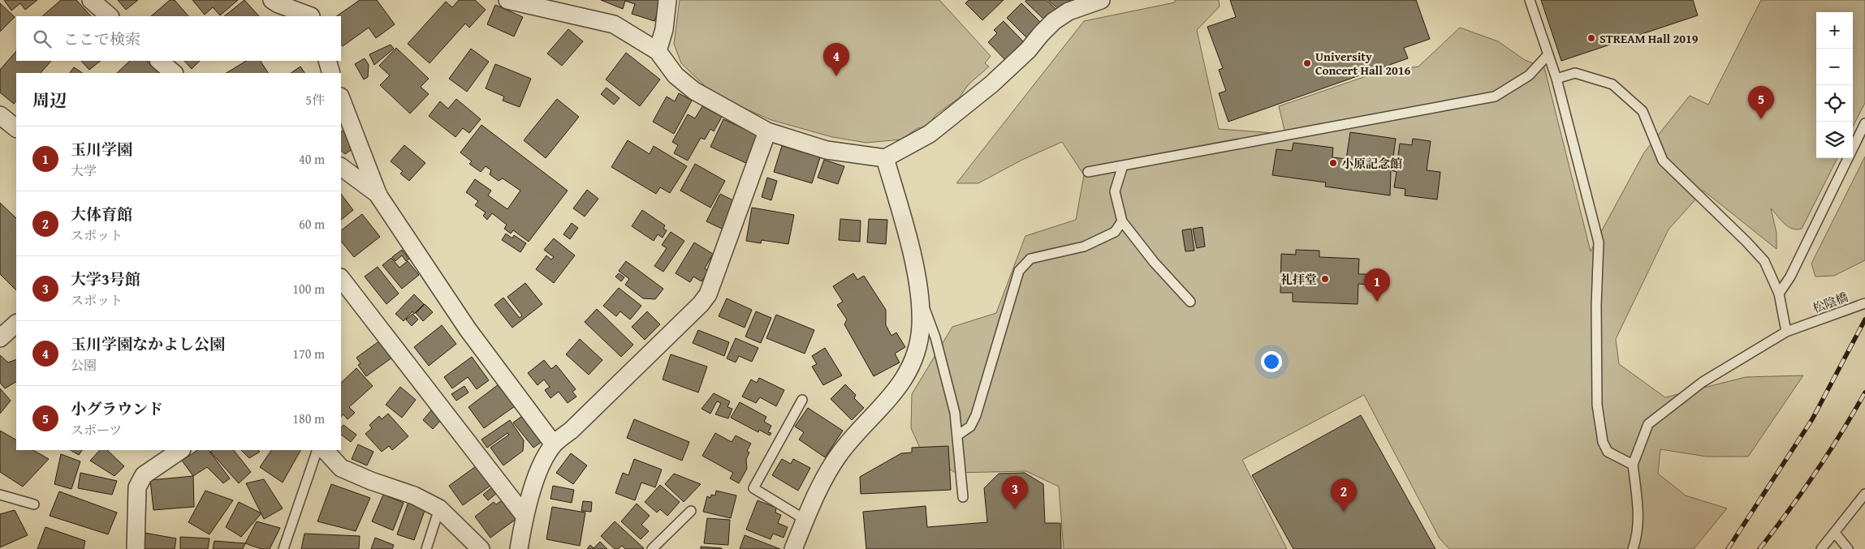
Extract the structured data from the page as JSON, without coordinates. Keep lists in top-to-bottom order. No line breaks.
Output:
{"streets":{"lane":["松陰橋"]},"places":["STREAM Hall 2019","University Concert Hall 2016","小原記念館","礼拝堂"],"page":{"map_buttons":["+","−"],"search":"ここで検索","pins":["4","5","1","3","2"],"heading":["周辺","5件"],"list":[{"mark":"1","name":"玉川学園","note":"大学","value":"40 m"},{"mark":"2","name":"大体育館","note":"スポット","value":"60 m"},{"mark":"3","name":"大学3号館","note":"スポット","value":"100 m"},{"mark":"4","name":"玉川学園なかよし公園","note":"公園","value":"170 m"},{"mark":"5","name":"小グラウンド","note":"スポーツ","value":"180 m"}]}}
